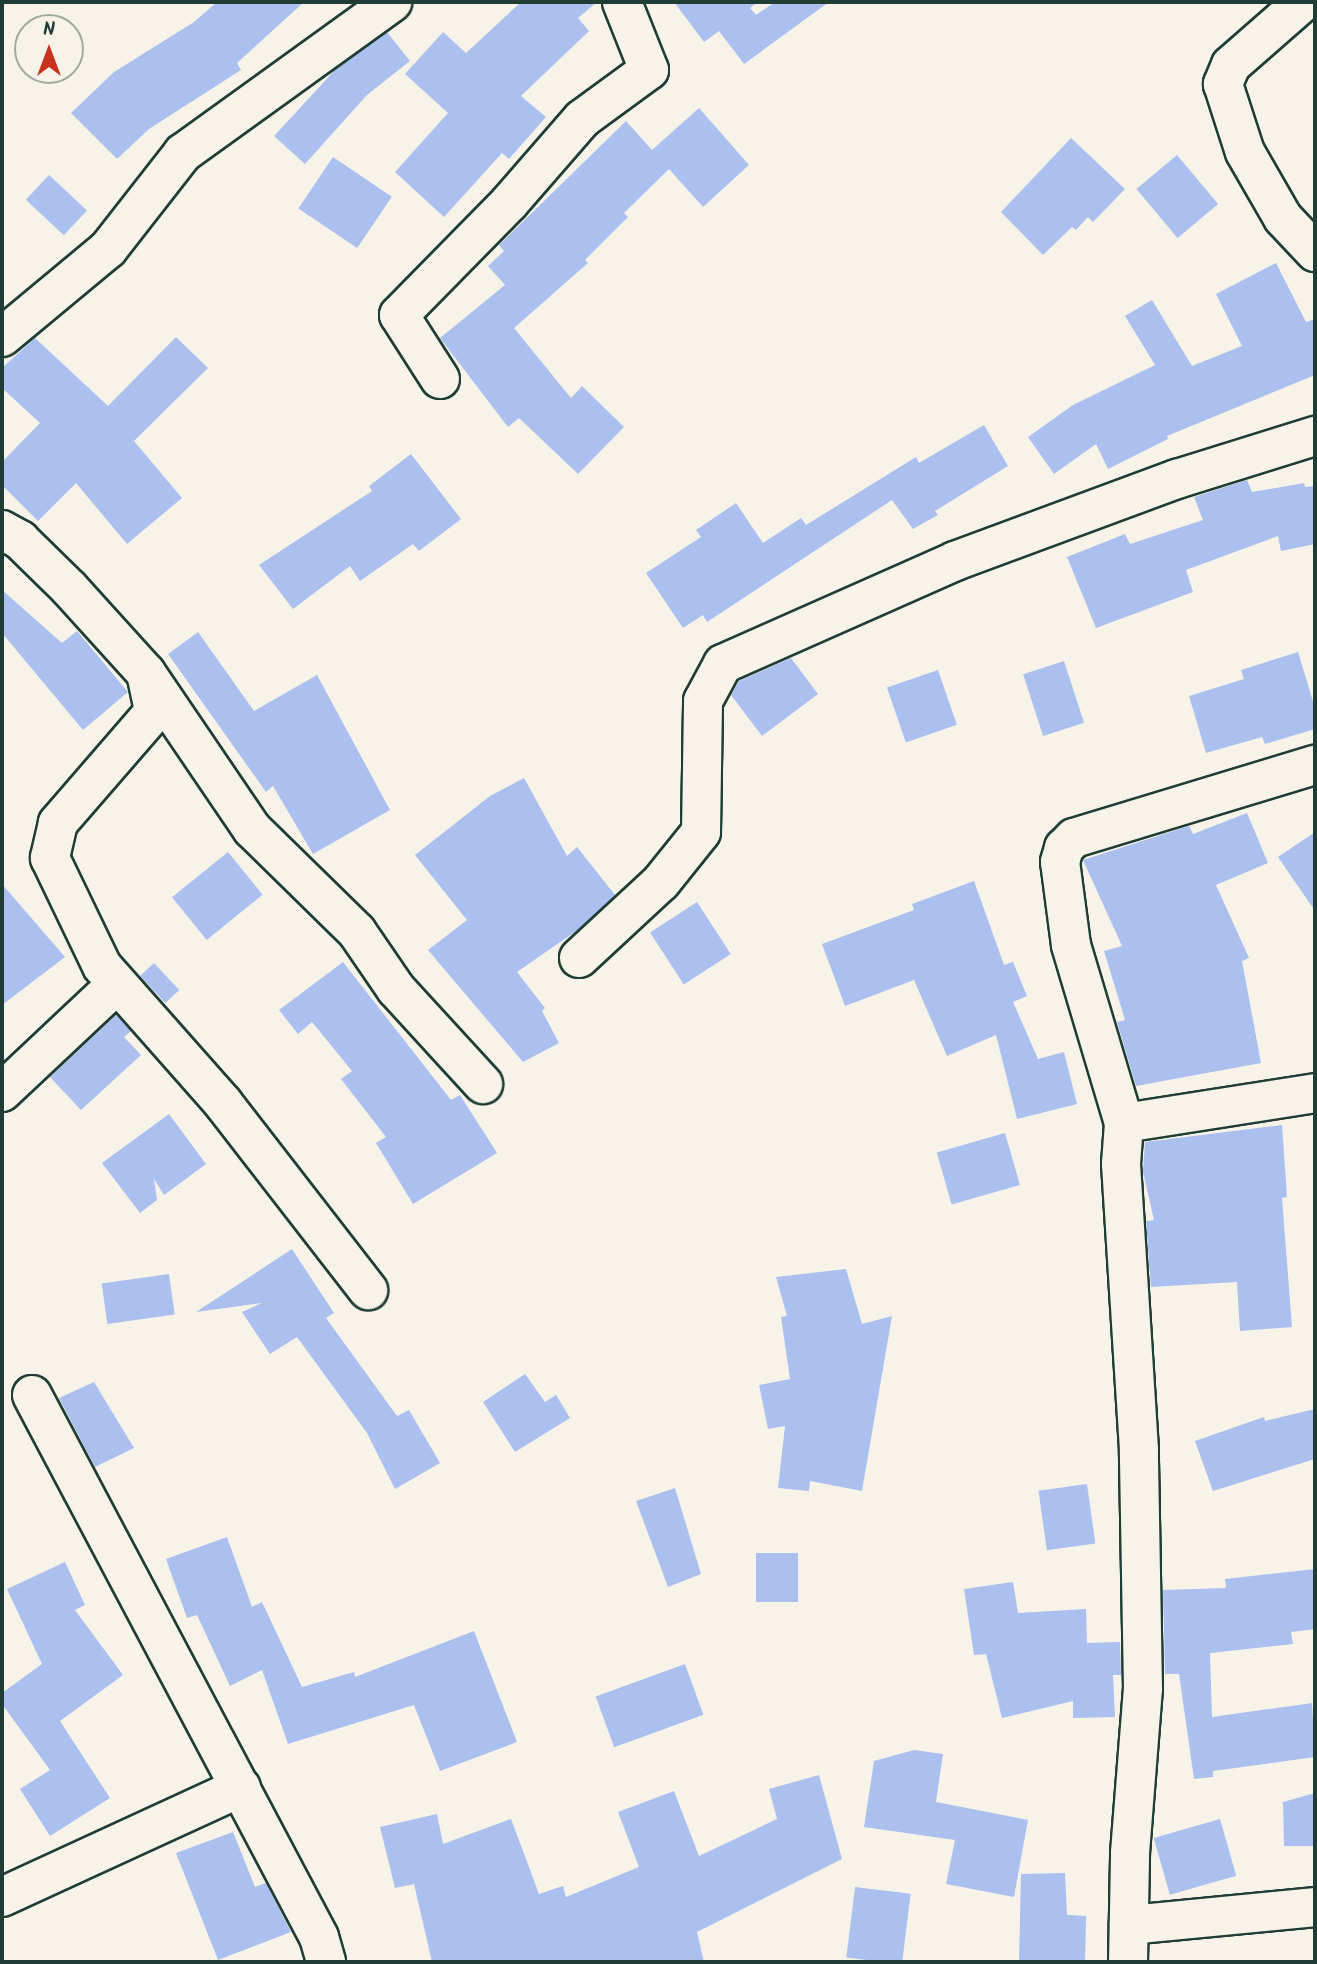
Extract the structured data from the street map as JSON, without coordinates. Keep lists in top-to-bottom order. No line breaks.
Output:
{"north":"top"}
